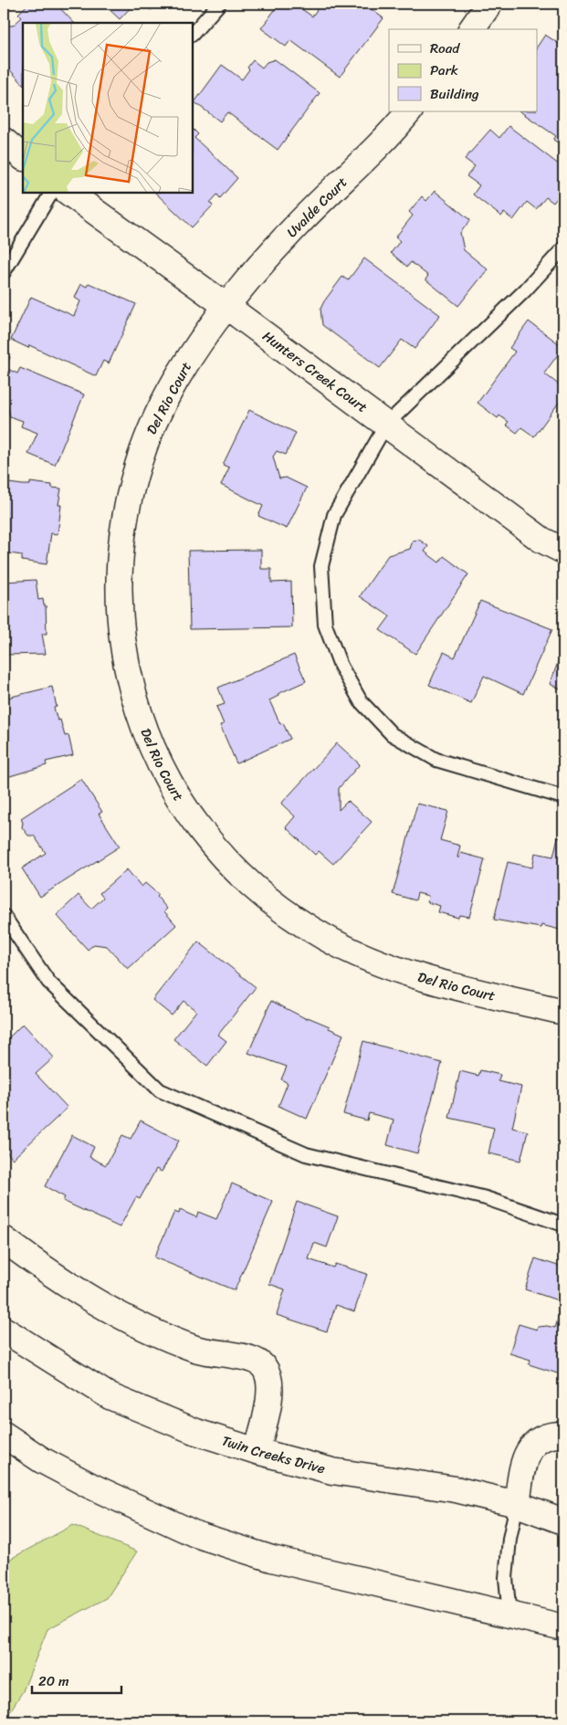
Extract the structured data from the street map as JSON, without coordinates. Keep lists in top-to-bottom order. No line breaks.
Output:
{"streets":{"street":["Uvalde Court","Hunters Creek Court","Del Rio Court","Twin Creeks Drive"]},"crossings":[["Uvalde Court","Hunters Creek Court"],["Uvalde Court","Del Rio Court"],["Hunters Creek Court","Del Rio Court"]],"legend":["Road","Park","Building"],"scale_bar":"20 m"}
